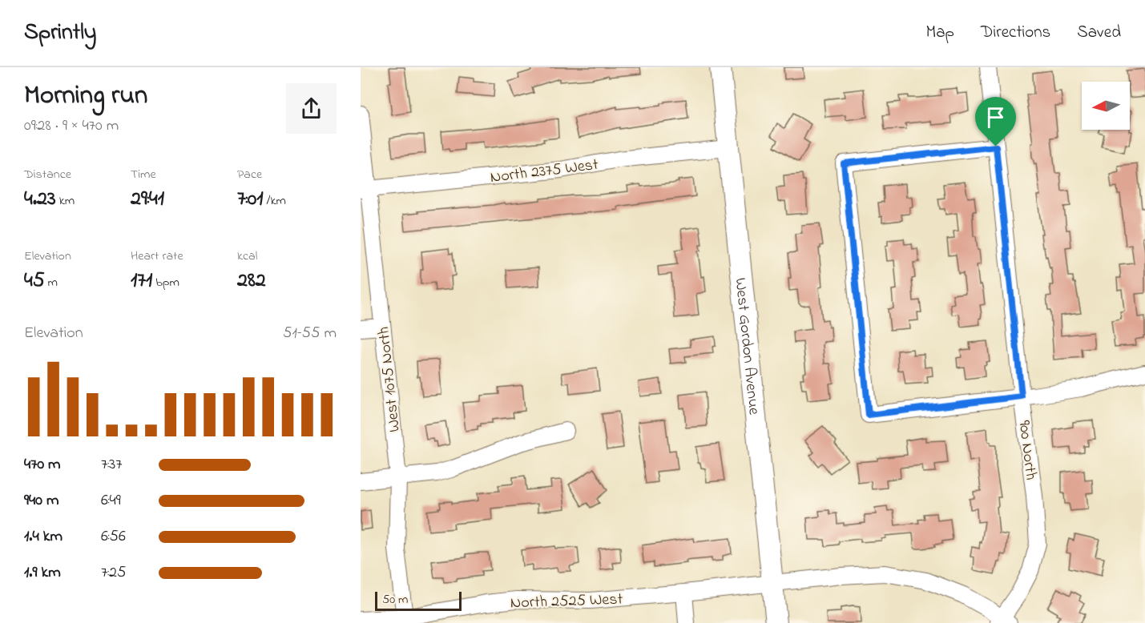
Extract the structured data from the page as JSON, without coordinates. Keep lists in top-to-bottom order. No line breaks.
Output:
{"streets":{"main road":["West Gordon Avenue"],"street":["North 2375 West","West 1075 North","900 North","North 2525 West"]},"crossings":[["North 2375 West","West Gordon Avenue"],["North 2375 West","West 1075 North"],["West Gordon Avenue","North 2525 West"],["West 1075 North","North 2525 West"],["900 North","North 2525 West"]],"scale_bar":"50 m","north":"left","page":{"header":"Sprintly","nav":["Map","Directions","Saved"],"heading":["Morning run","09:28 · 9 × 470 m"],"stats":[["Distance","4.23 km"],["Time","29:41"],["Pace","7:01 /km"],["Elevation","45 m"],["Heart rate","171 bpm"],["kcal","282"]],"chart":["Elevation","51–55 m"],"list":[{"name":"470 m","note":"7:37"},{"name":"940 m","note":"6:49"},{"name":"1.4 km","note":"6:56"},{"name":"1.9 km","note":"7:25"}],"scale":"50 m"}}
